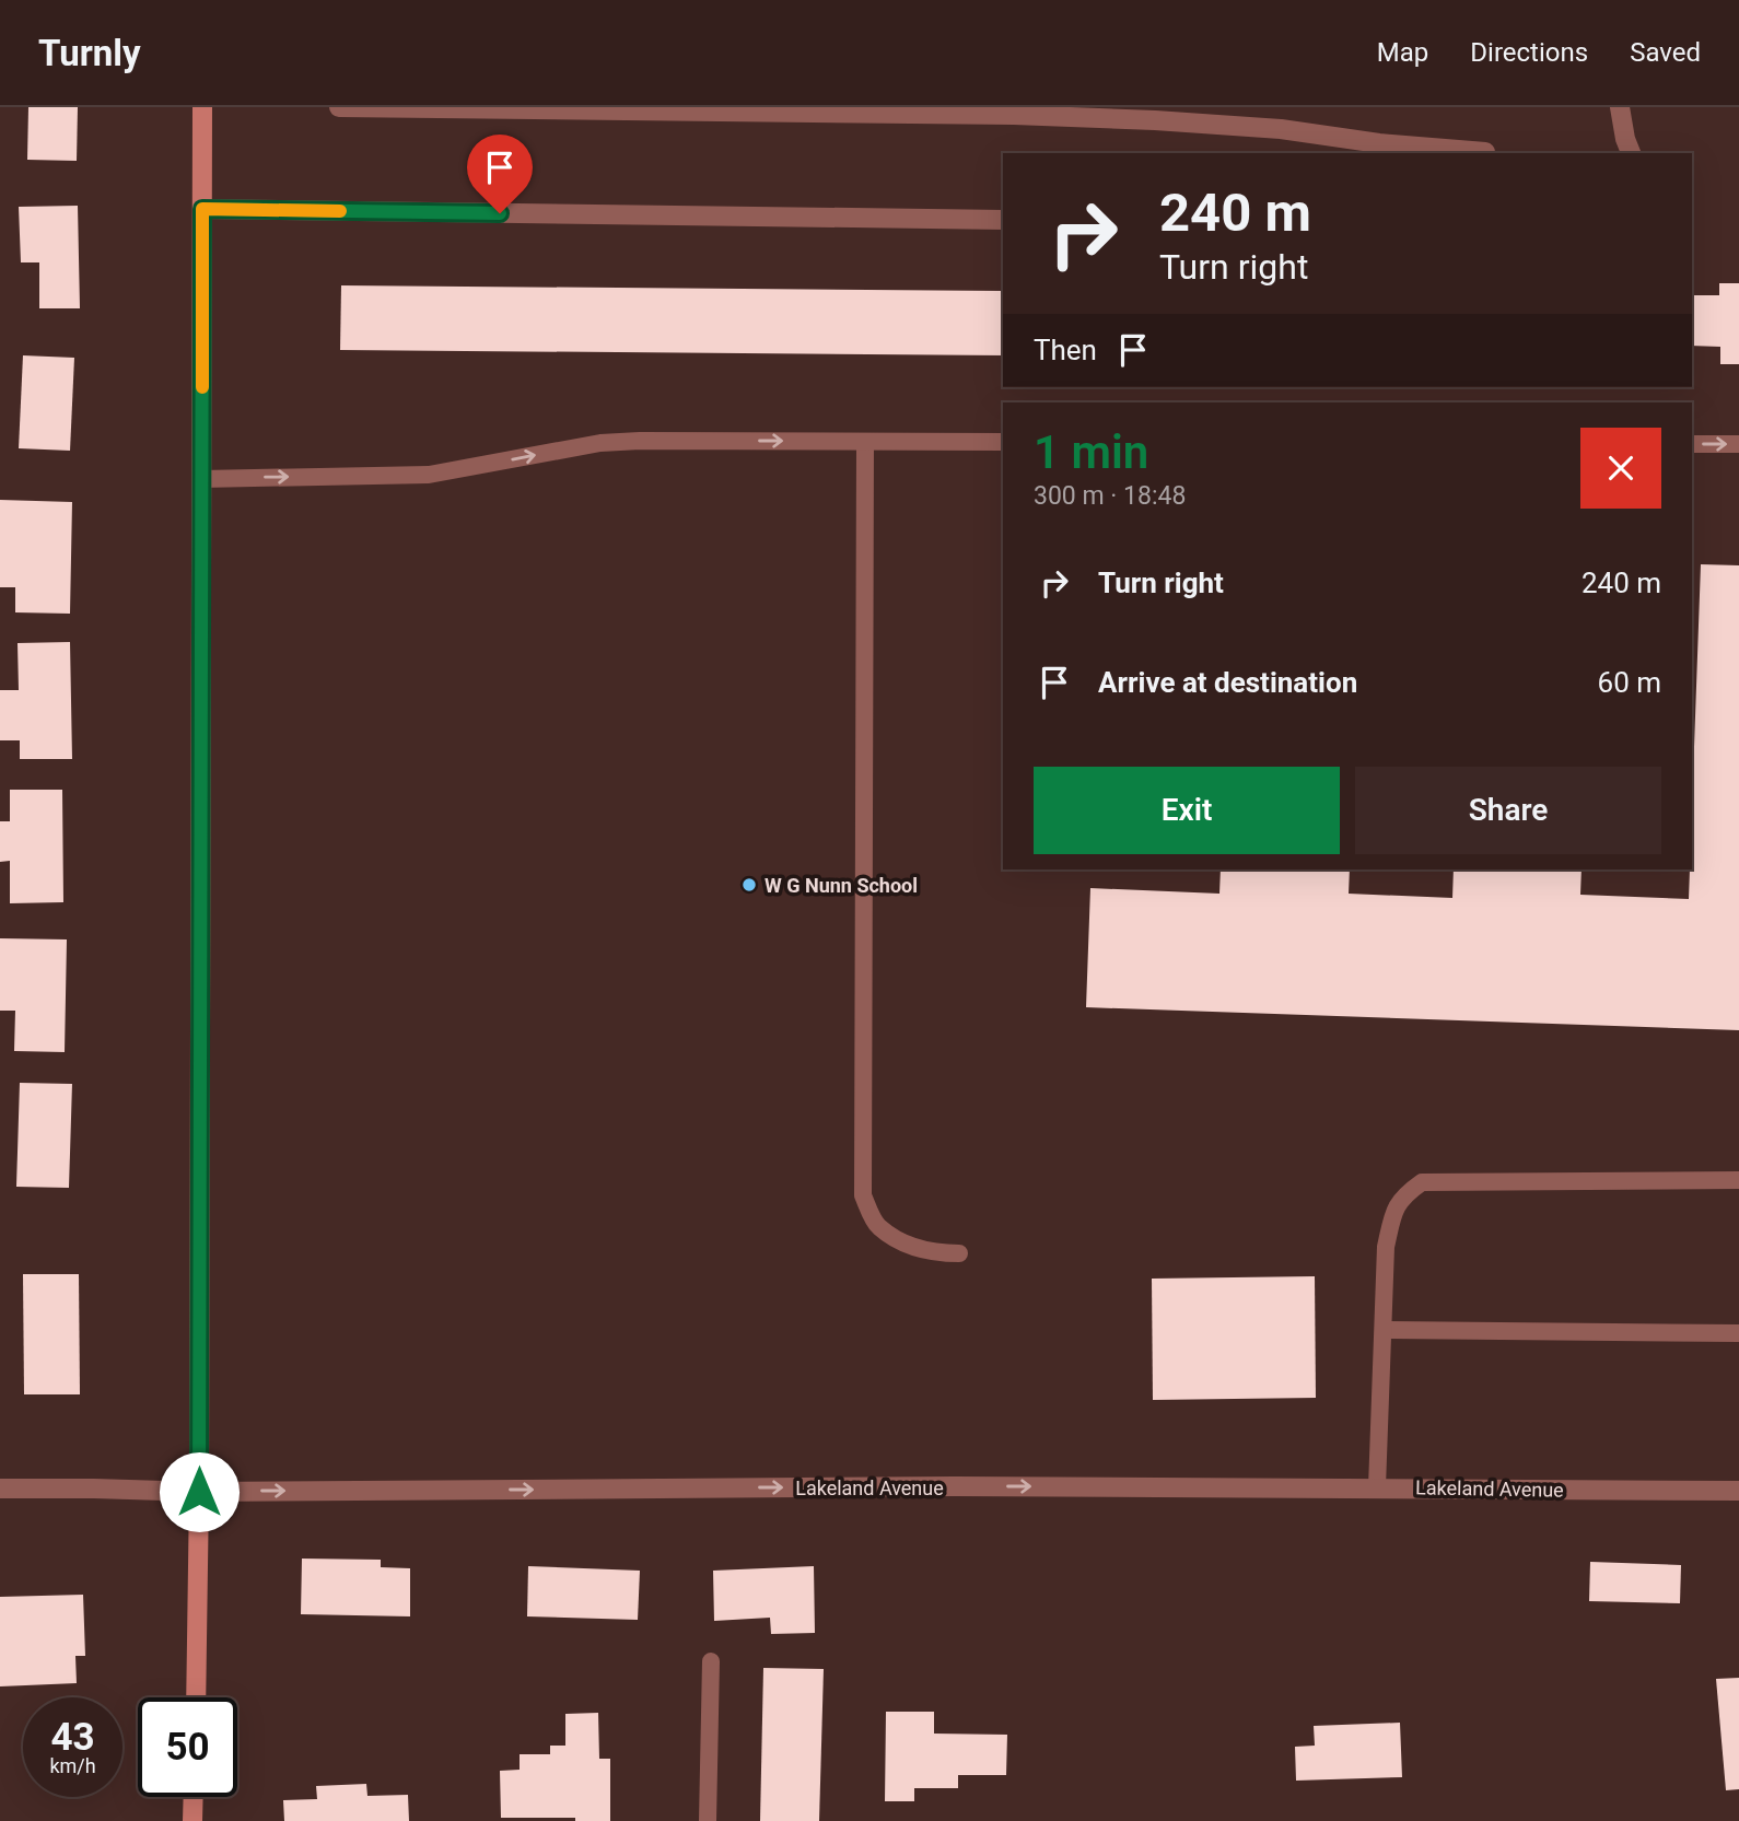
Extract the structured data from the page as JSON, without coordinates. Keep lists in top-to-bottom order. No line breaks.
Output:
{"streets":{"street":["Lakeland Avenue"]},"one_way":["Lakeland Avenue"],"places":["W G Nunn School"],"page":{"header":"Turnly","nav":["Map","Directions","Saved"],"turn":["240 m","Turn right"],"then":"Then","heading":["1 min","300 m · 18:48"],"list":[{"name":"Turn right","value":"240 m"},{"name":"Arrive at destination","value":"60 m"}],"buttons":["Exit","Share"],"speed":"43 km/h","limit":"50"}}
